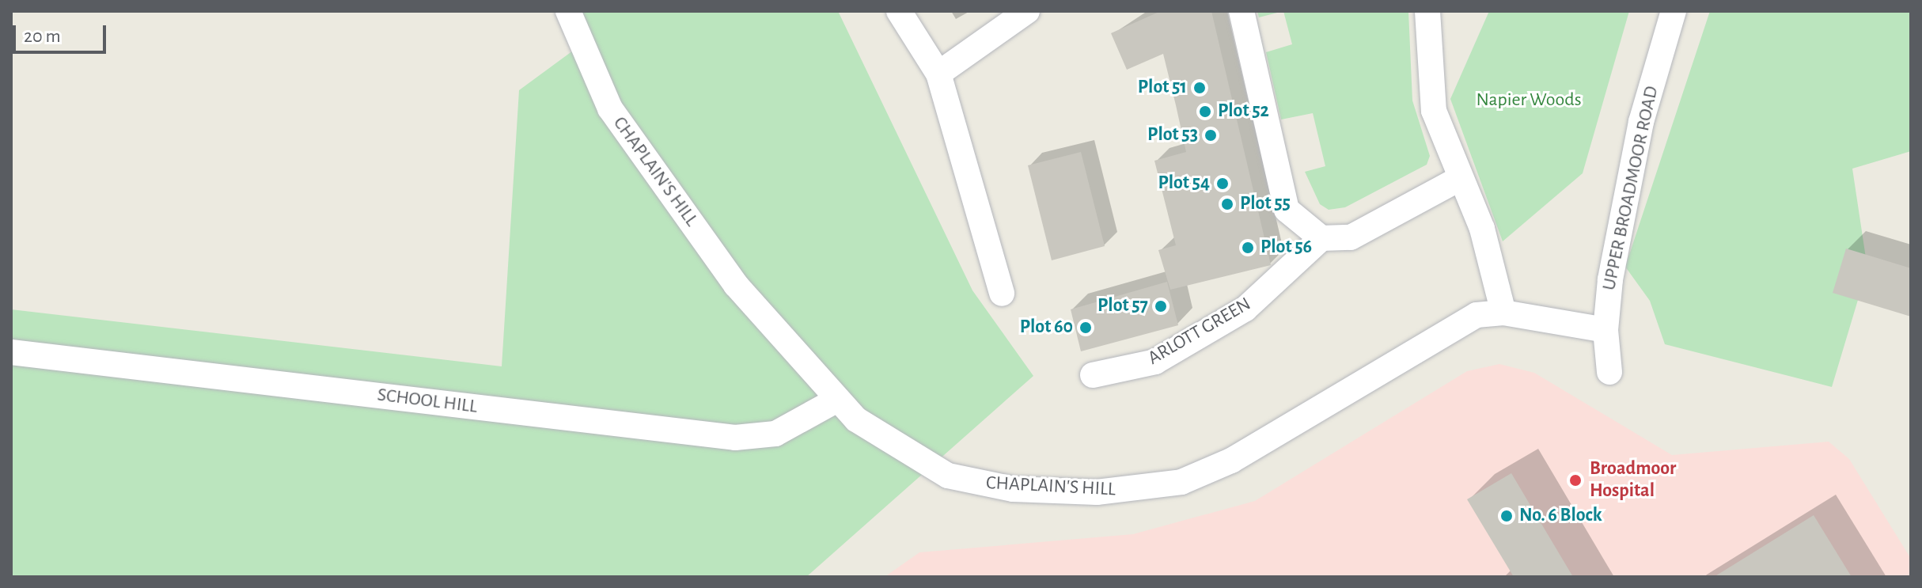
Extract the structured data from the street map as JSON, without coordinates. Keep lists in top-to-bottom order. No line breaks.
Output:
{"streets":{"street":["CHAPLAIN'S HILL","UPPER BROADMOOR ROAD","ARLOTT GREEN","SCHOOL HILL"]},"crossings":[["CHAPLAIN'S HILL","UPPER BROADMOOR ROAD"],["CHAPLAIN'S HILL","SCHOOL HILL"]],"parks":["Napier Woods"],"places":["Plot 51","Plot 52","Plot 53","Plot 54","Plot 55","Plot 56","Plot 57","Plot 60","Broadmoor Hospital","No. 6 Block"],"scale_bar":"20 m"}
